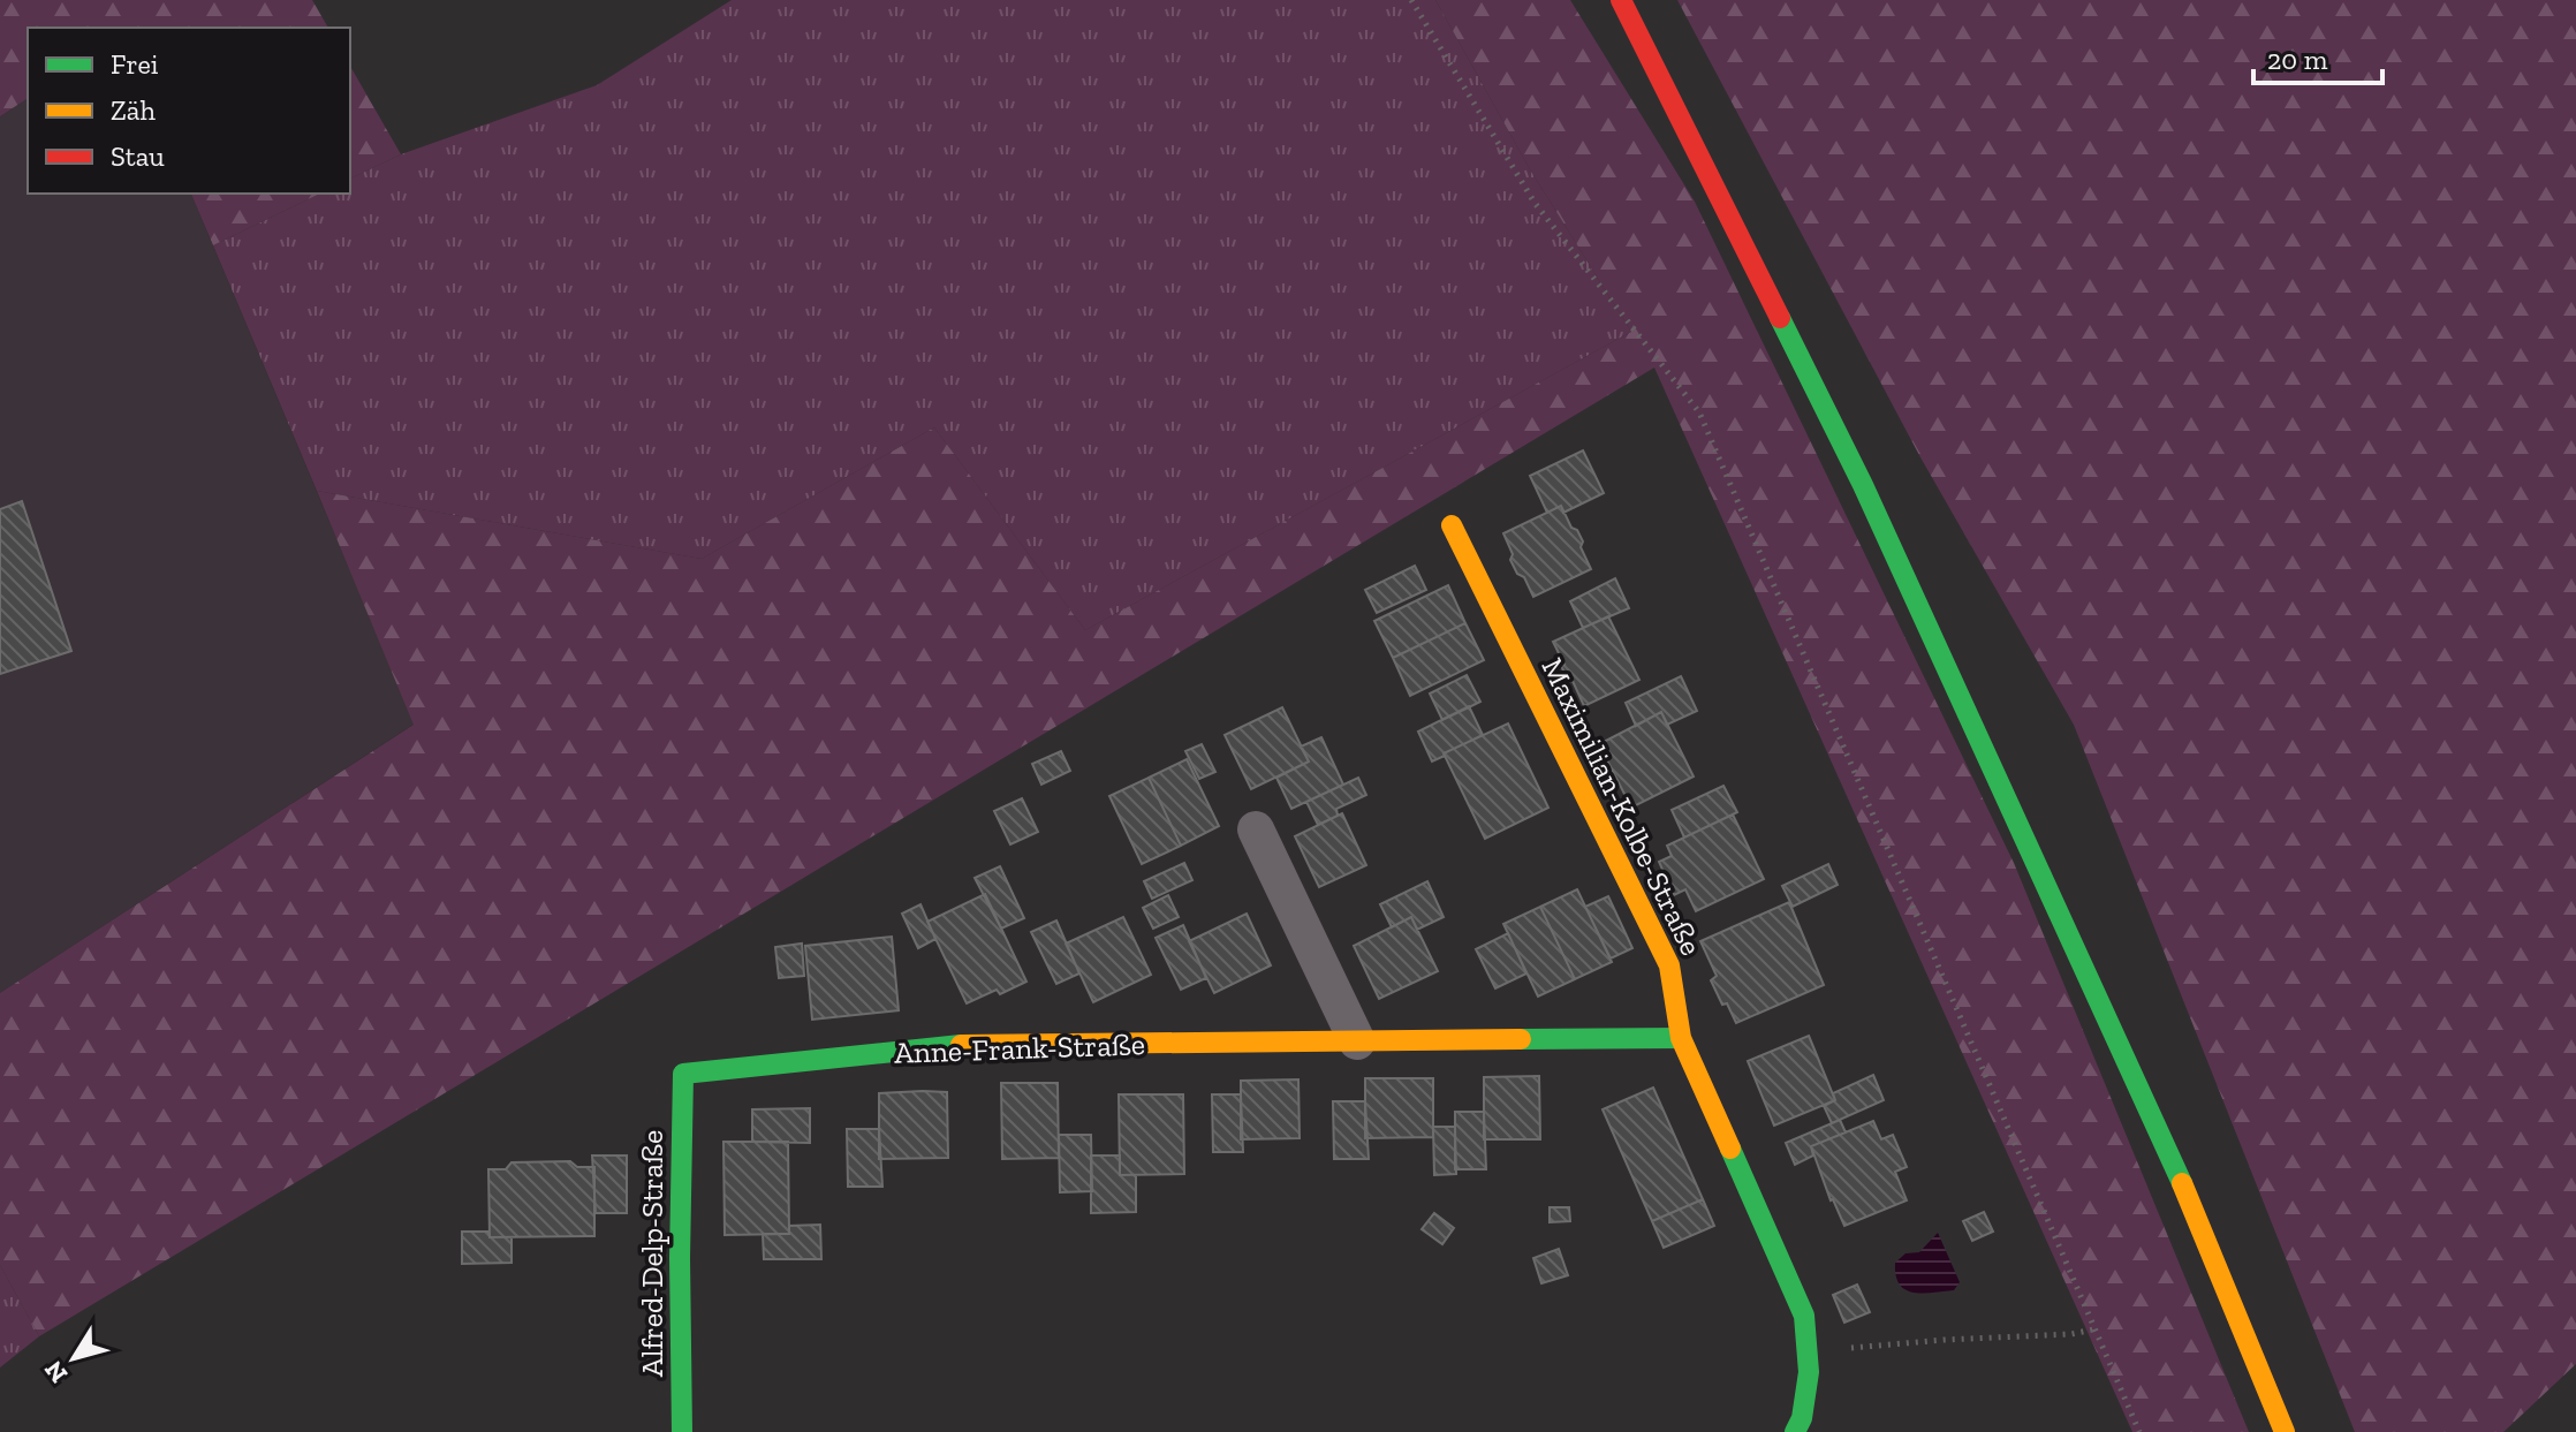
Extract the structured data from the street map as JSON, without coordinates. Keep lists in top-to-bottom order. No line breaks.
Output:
{"streets":{"main road":["Maximilian-Kolbe-Straße","Anne-Frank-Straße","Alfred-Delp-Straße"]},"crossings":[["Maximilian-Kolbe-Straße","Anne-Frank-Straße"],["Anne-Frank-Straße","Alfred-Delp-Straße"]],"legend":["Frei","Zäh","Stau"],"scale_bar":"20 m","north":"bottom left"}
